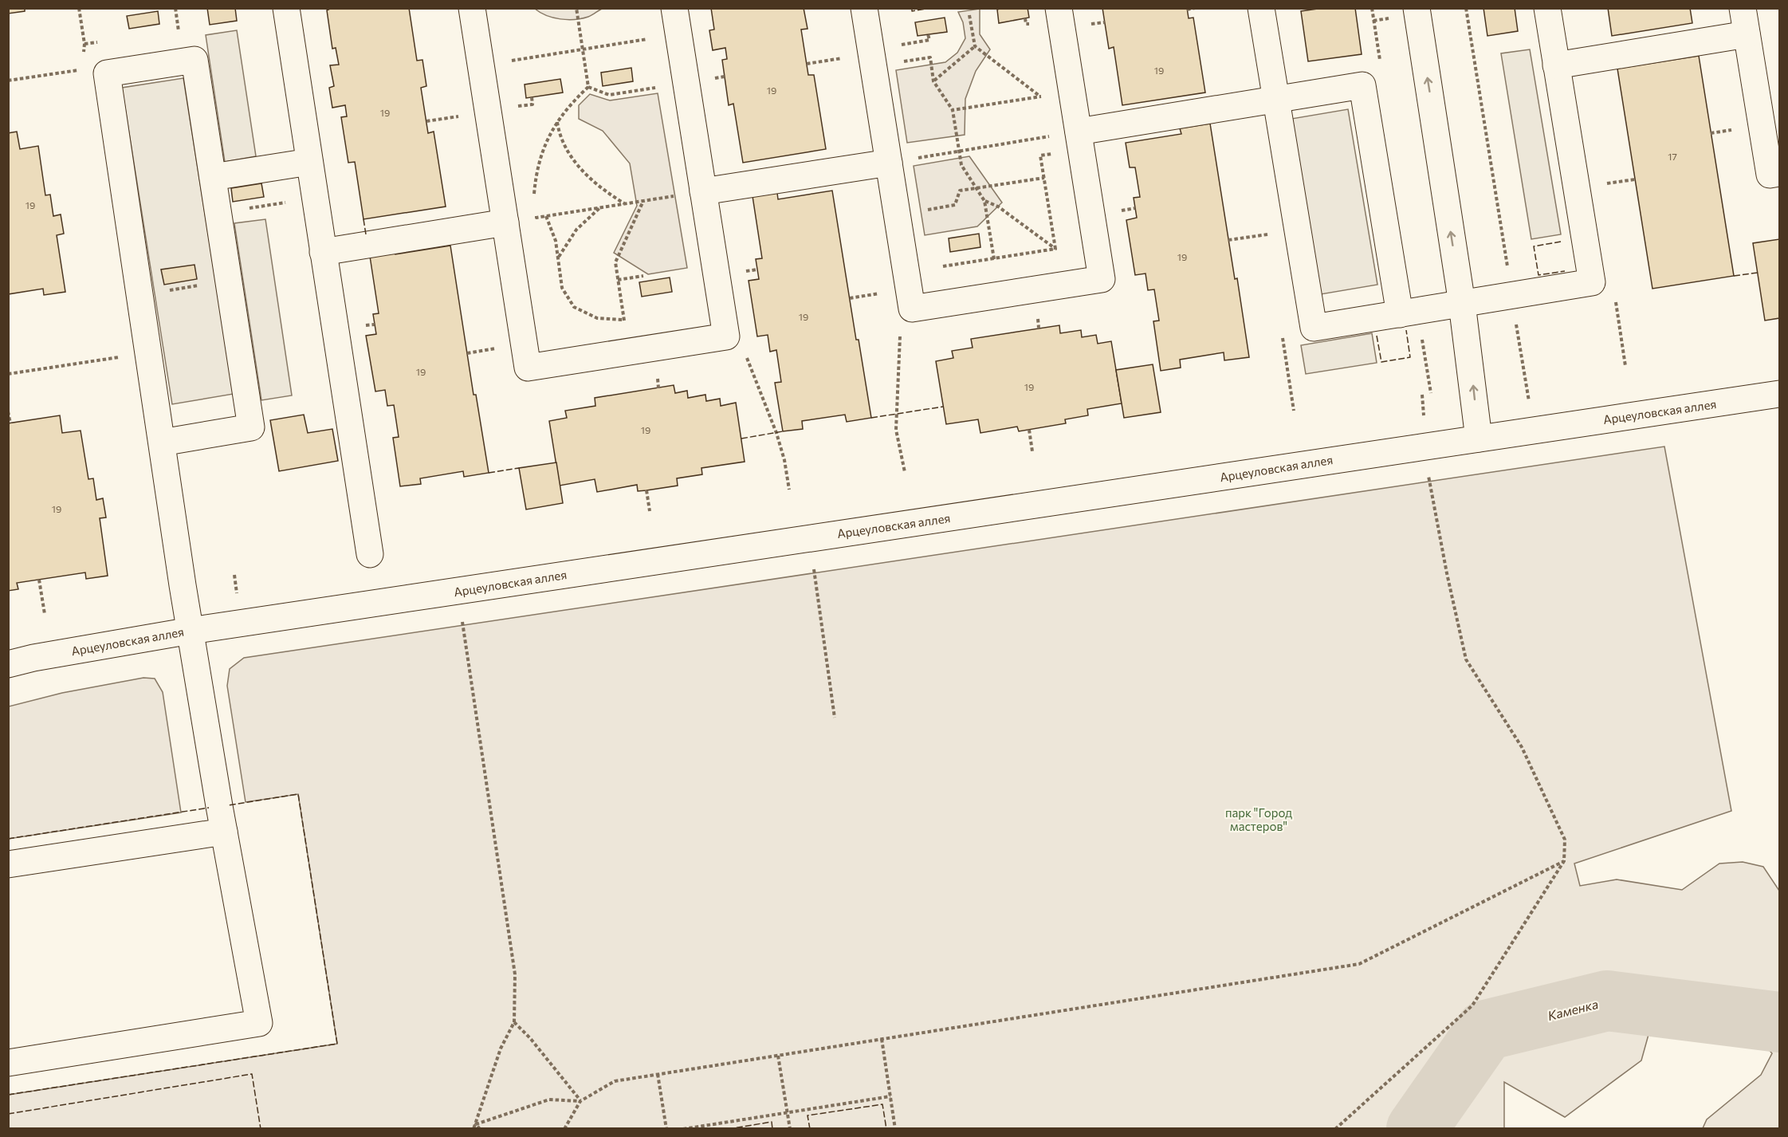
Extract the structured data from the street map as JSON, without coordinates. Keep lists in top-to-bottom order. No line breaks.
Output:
{"streets":{"street":["Арцеуловская аллея"]},"water":["Каменка"],"parks":["парк \"Город мастеров\""],"house_numbers":["19","19","19","17","19","19","19","19","19","19","19"]}
